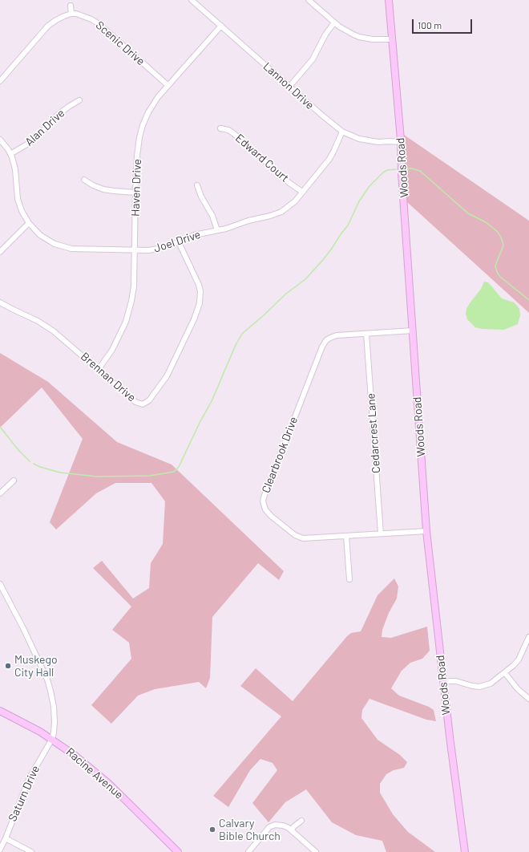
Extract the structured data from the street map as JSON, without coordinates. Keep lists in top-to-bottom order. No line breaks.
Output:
{"streets":{"street":["Scenic Drive","Lannon Drive","Alan Drive","Edward Court","Woods Road","Haven Drive","Joel Drive","Brennan Drive","Cedarcrest Lane","Clearbrook Drive","Racine Avenue","Saturn Drive"]},"crossings":[["Scenic Drive","Haven Drive"],["Lannon Drive","Woods Road"],["Lannon Drive","Haven Drive"],["Lannon Drive","Joel Drive"],["Alan Drive","Joel Drive"],["Edward Court","Joel Drive"],["Woods Road","Clearbrook Drive"],["Haven Drive","Joel Drive"],["Haven Drive","Brennan Drive"],["Joel Drive","Brennan Drive"],["Cedarcrest Lane","Clearbrook Drive"],["Racine Avenue","Saturn Drive"]],"places":["Muskego City Hall","Calvary Bible Church"],"scale_bar":"100 m"}
